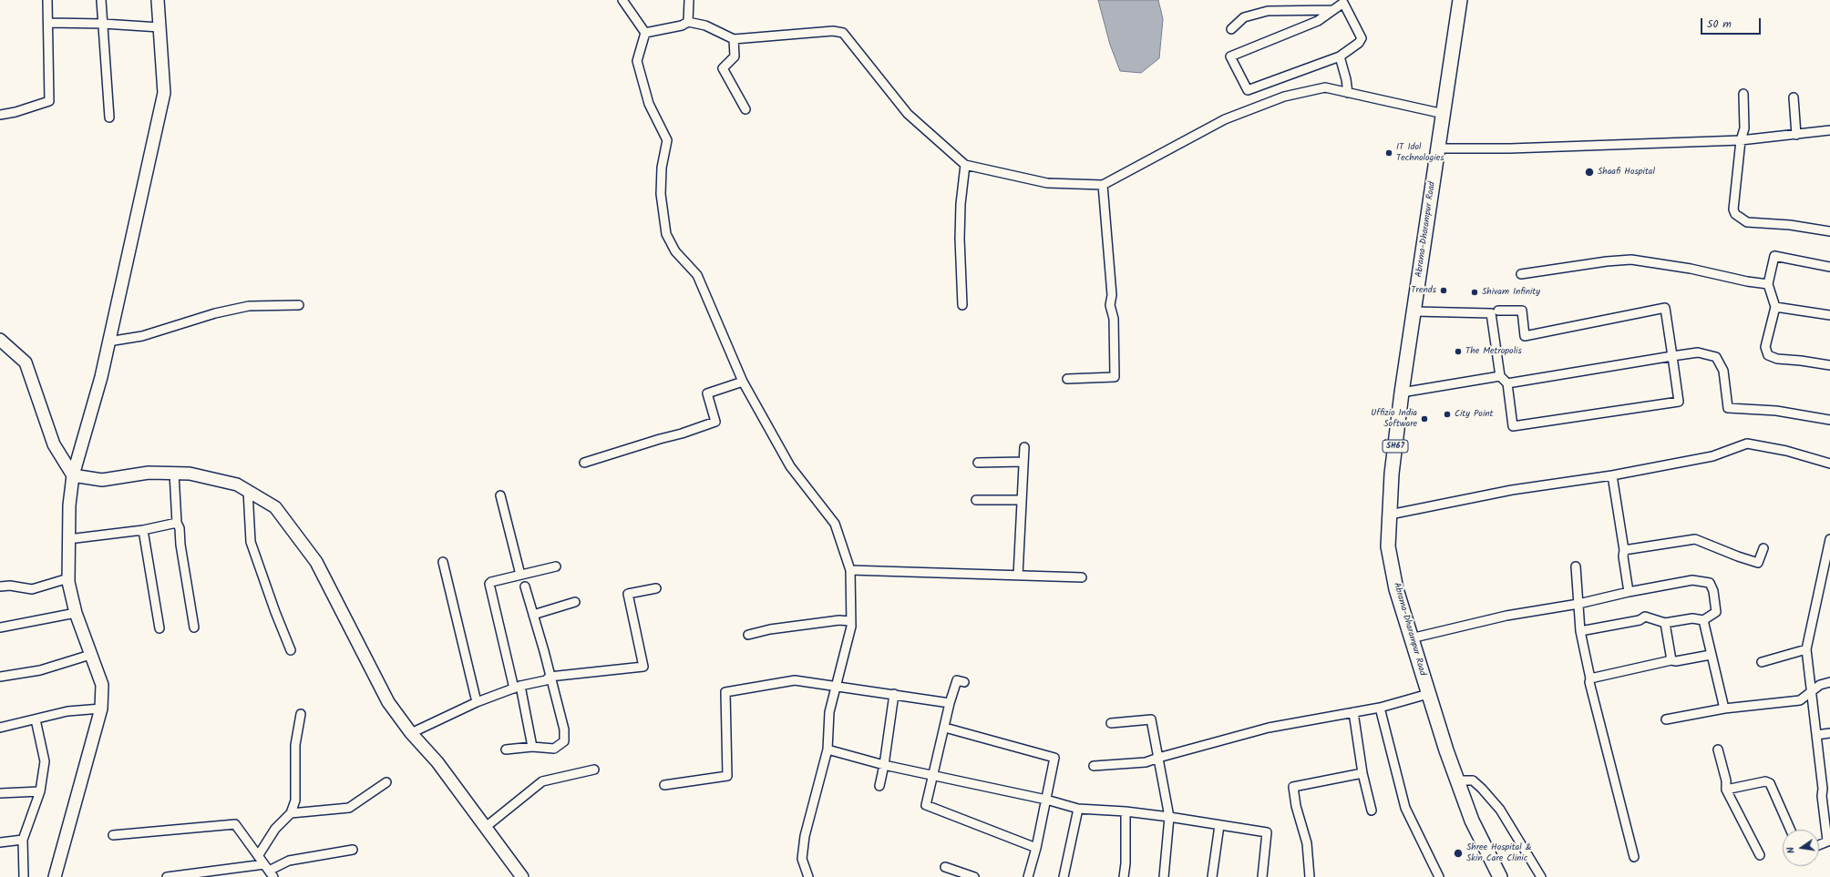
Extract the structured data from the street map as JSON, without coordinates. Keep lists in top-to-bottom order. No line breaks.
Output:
{"streets":{"main road":["Abrama-Dharampur Road","SH67"]},"places":["IT Idol Technologies","Shaafi Hospital","Trends","Shivam Infinity","The Metropolis","City Point","Uffizio India Software","Shree Hospital & Skin Care Clinic"],"scale_bar":"50 m","north":"left"}
